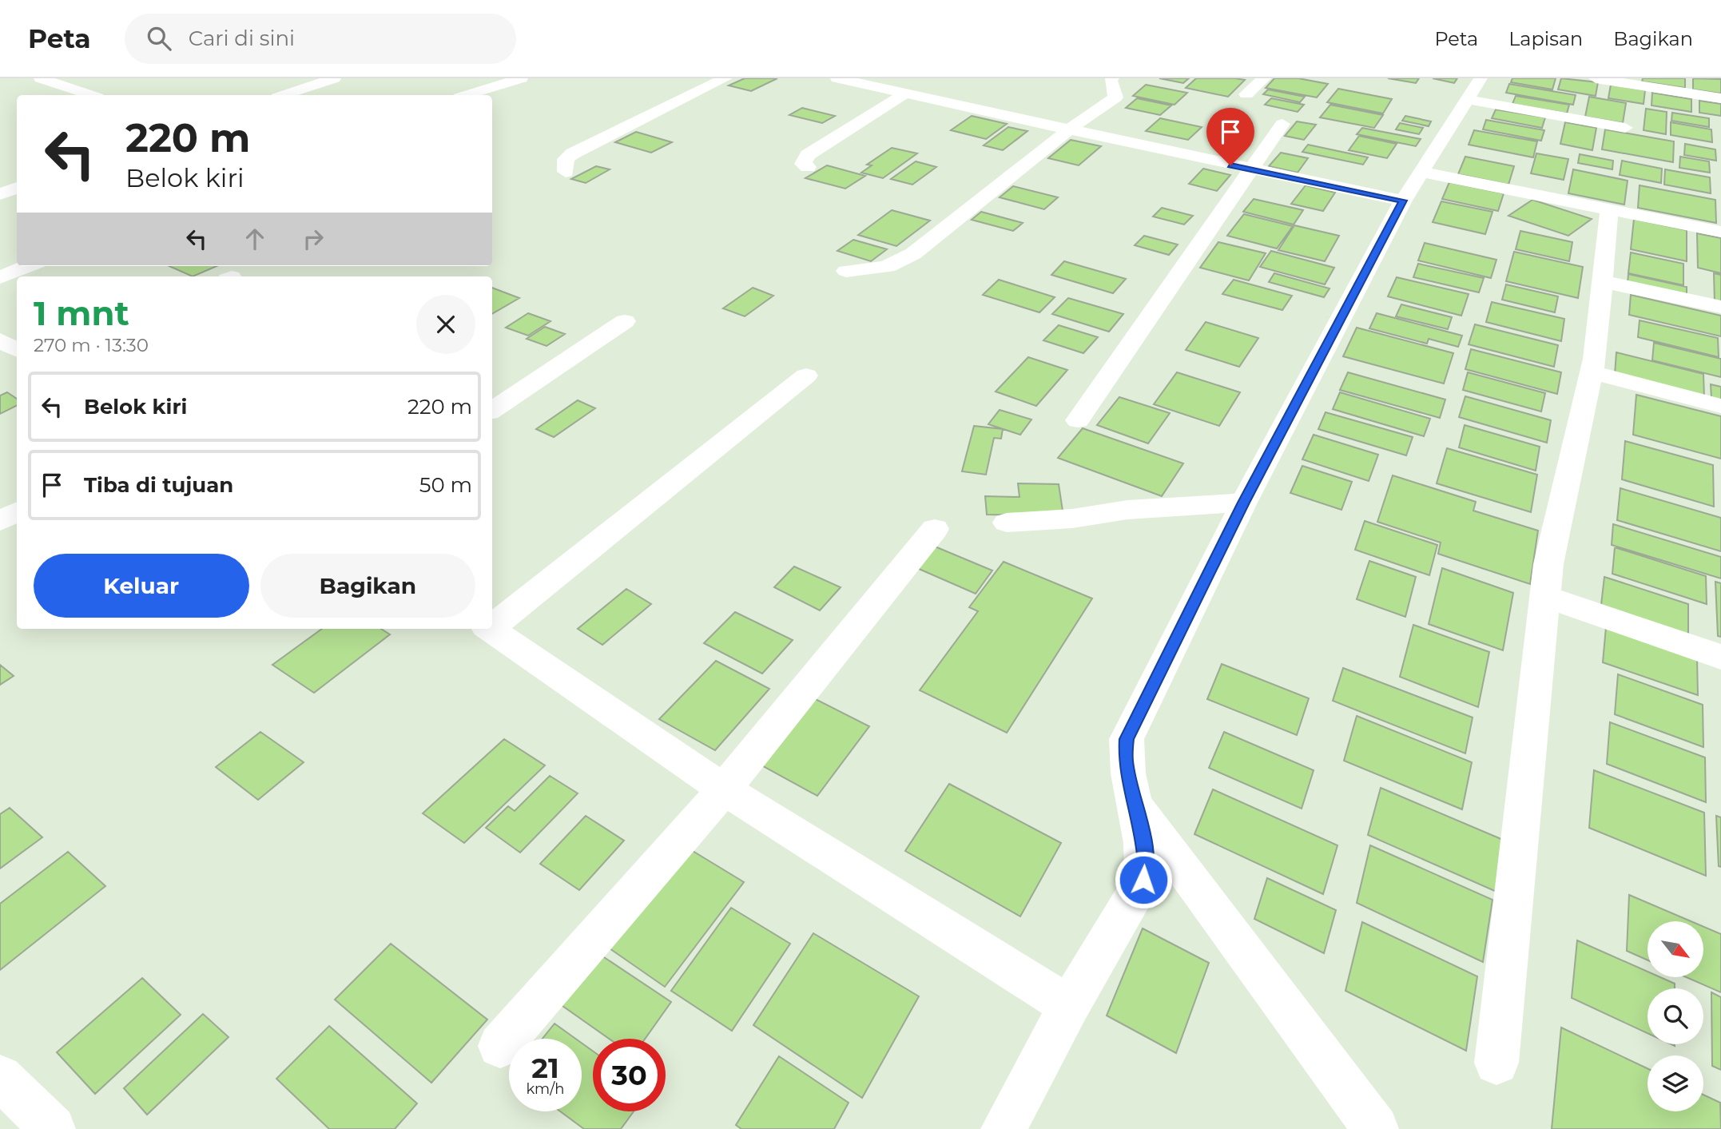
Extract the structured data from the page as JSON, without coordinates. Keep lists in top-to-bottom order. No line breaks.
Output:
{"north":"bottom right","page":{"header":"Peta","search":"Cari di sini","nav":["Peta","Lapisan","Bagikan"],"turn":["220 m","Belok kiri"],"heading":["1 mnt","270 m · 13:30"],"list":[{"name":"Belok kiri","value":"220 m"},{"name":"Tiba di tujuan","value":"50 m"}],"buttons":["Keluar","Bagikan"],"speed":"21 km/h","limit":"30"}}
